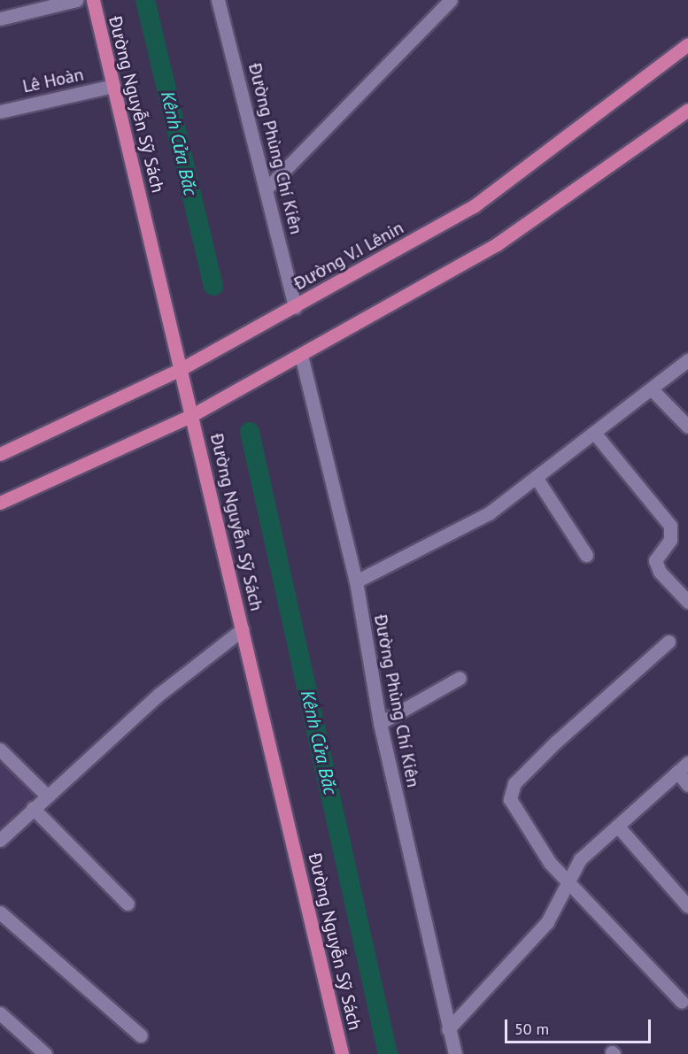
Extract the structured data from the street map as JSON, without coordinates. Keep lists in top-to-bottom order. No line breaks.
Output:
{"streets":{"main road":["Đường Nguyễn Sỹ Sách","Đường V.I Lênin"],"street":["Lê Hoàn","Đường Phùng Chí Kiên"]},"crossings":[["Lê Hoàn","Đường Nguyễn Sỹ Sách"],["Đường Nguyễn Sỹ Sách","Đường V.I Lênin"],["Đường Phùng Chí Kiên","Đường V.I Lênin"]],"water":["Kênh Cửa Bắc"],"scale_bar":"50 m"}
